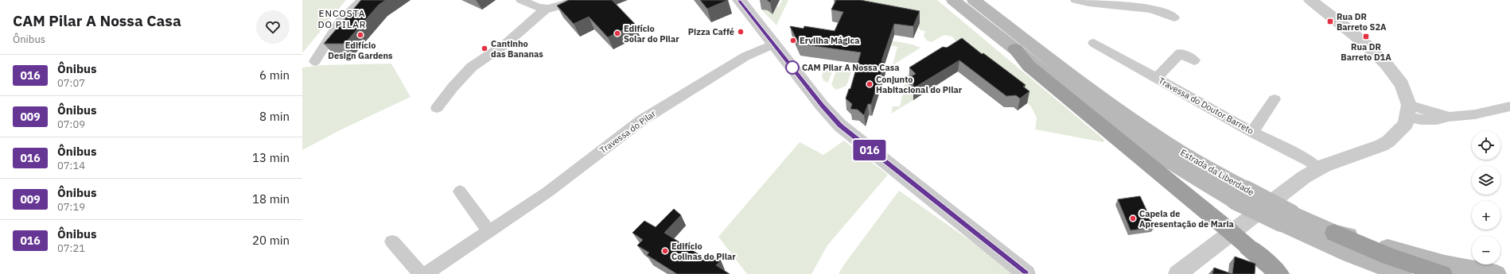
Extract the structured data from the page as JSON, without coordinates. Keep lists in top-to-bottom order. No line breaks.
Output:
{"streets":{"main road":["Estrada da Liberdade"],"street":["Travessa do Doutor Barreto","Travessa do Pilar"]},"districts":["ENCOSTA DO PILAR"],"places":{"transit":["Rua DR Barreto S2A","Rua DR Barreto D1A"],"other":["Pizza Caffé","Edifício Solar do Pilar","Edifício Design Gardens","Ervilha Mágica","Cantinho das Bananas","CAM Pilar A Nossa Casa","Conjunto Habitacional do Pilar","Capela de Apresentação de Maria","Edifício Colinas do Pilar"]},"lines":["bus line 016"],"page":{"heading":["CAM Pilar A Nossa Casa","Ônibus"],"on_map":"016","list":[{"mark":"016","name":"Ônibus","note":"07:07","value":"6 min"},{"mark":"009","name":"Ônibus","note":"07:09","value":"8 min"},{"mark":"016","name":"Ônibus","note":"07:14","value":"13 min"},{"mark":"009","name":"Ônibus","note":"07:19","value":"18 min"},{"mark":"016","name":"Ônibus","note":"07:21","value":"20 min"}],"map_buttons":["+","−"]}}
